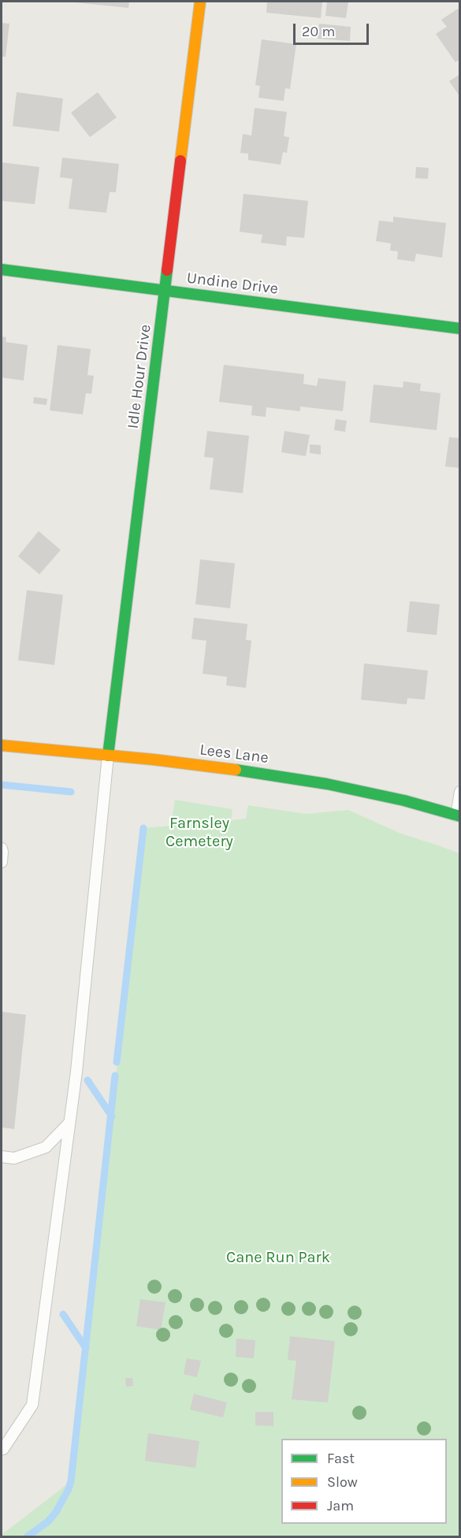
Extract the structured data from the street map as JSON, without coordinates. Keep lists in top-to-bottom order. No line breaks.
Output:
{"streets":{"street":["Undine Drive","Idle Hour Drive","Lees Lane"]},"crossings":[["Undine Drive","Idle Hour Drive"],["Idle Hour Drive","Lees Lane"]],"parks":["Farnsley Cemetery","Cane Run Park"],"legend":["Fast","Slow","Jam"],"scale_bar":"20 m"}
